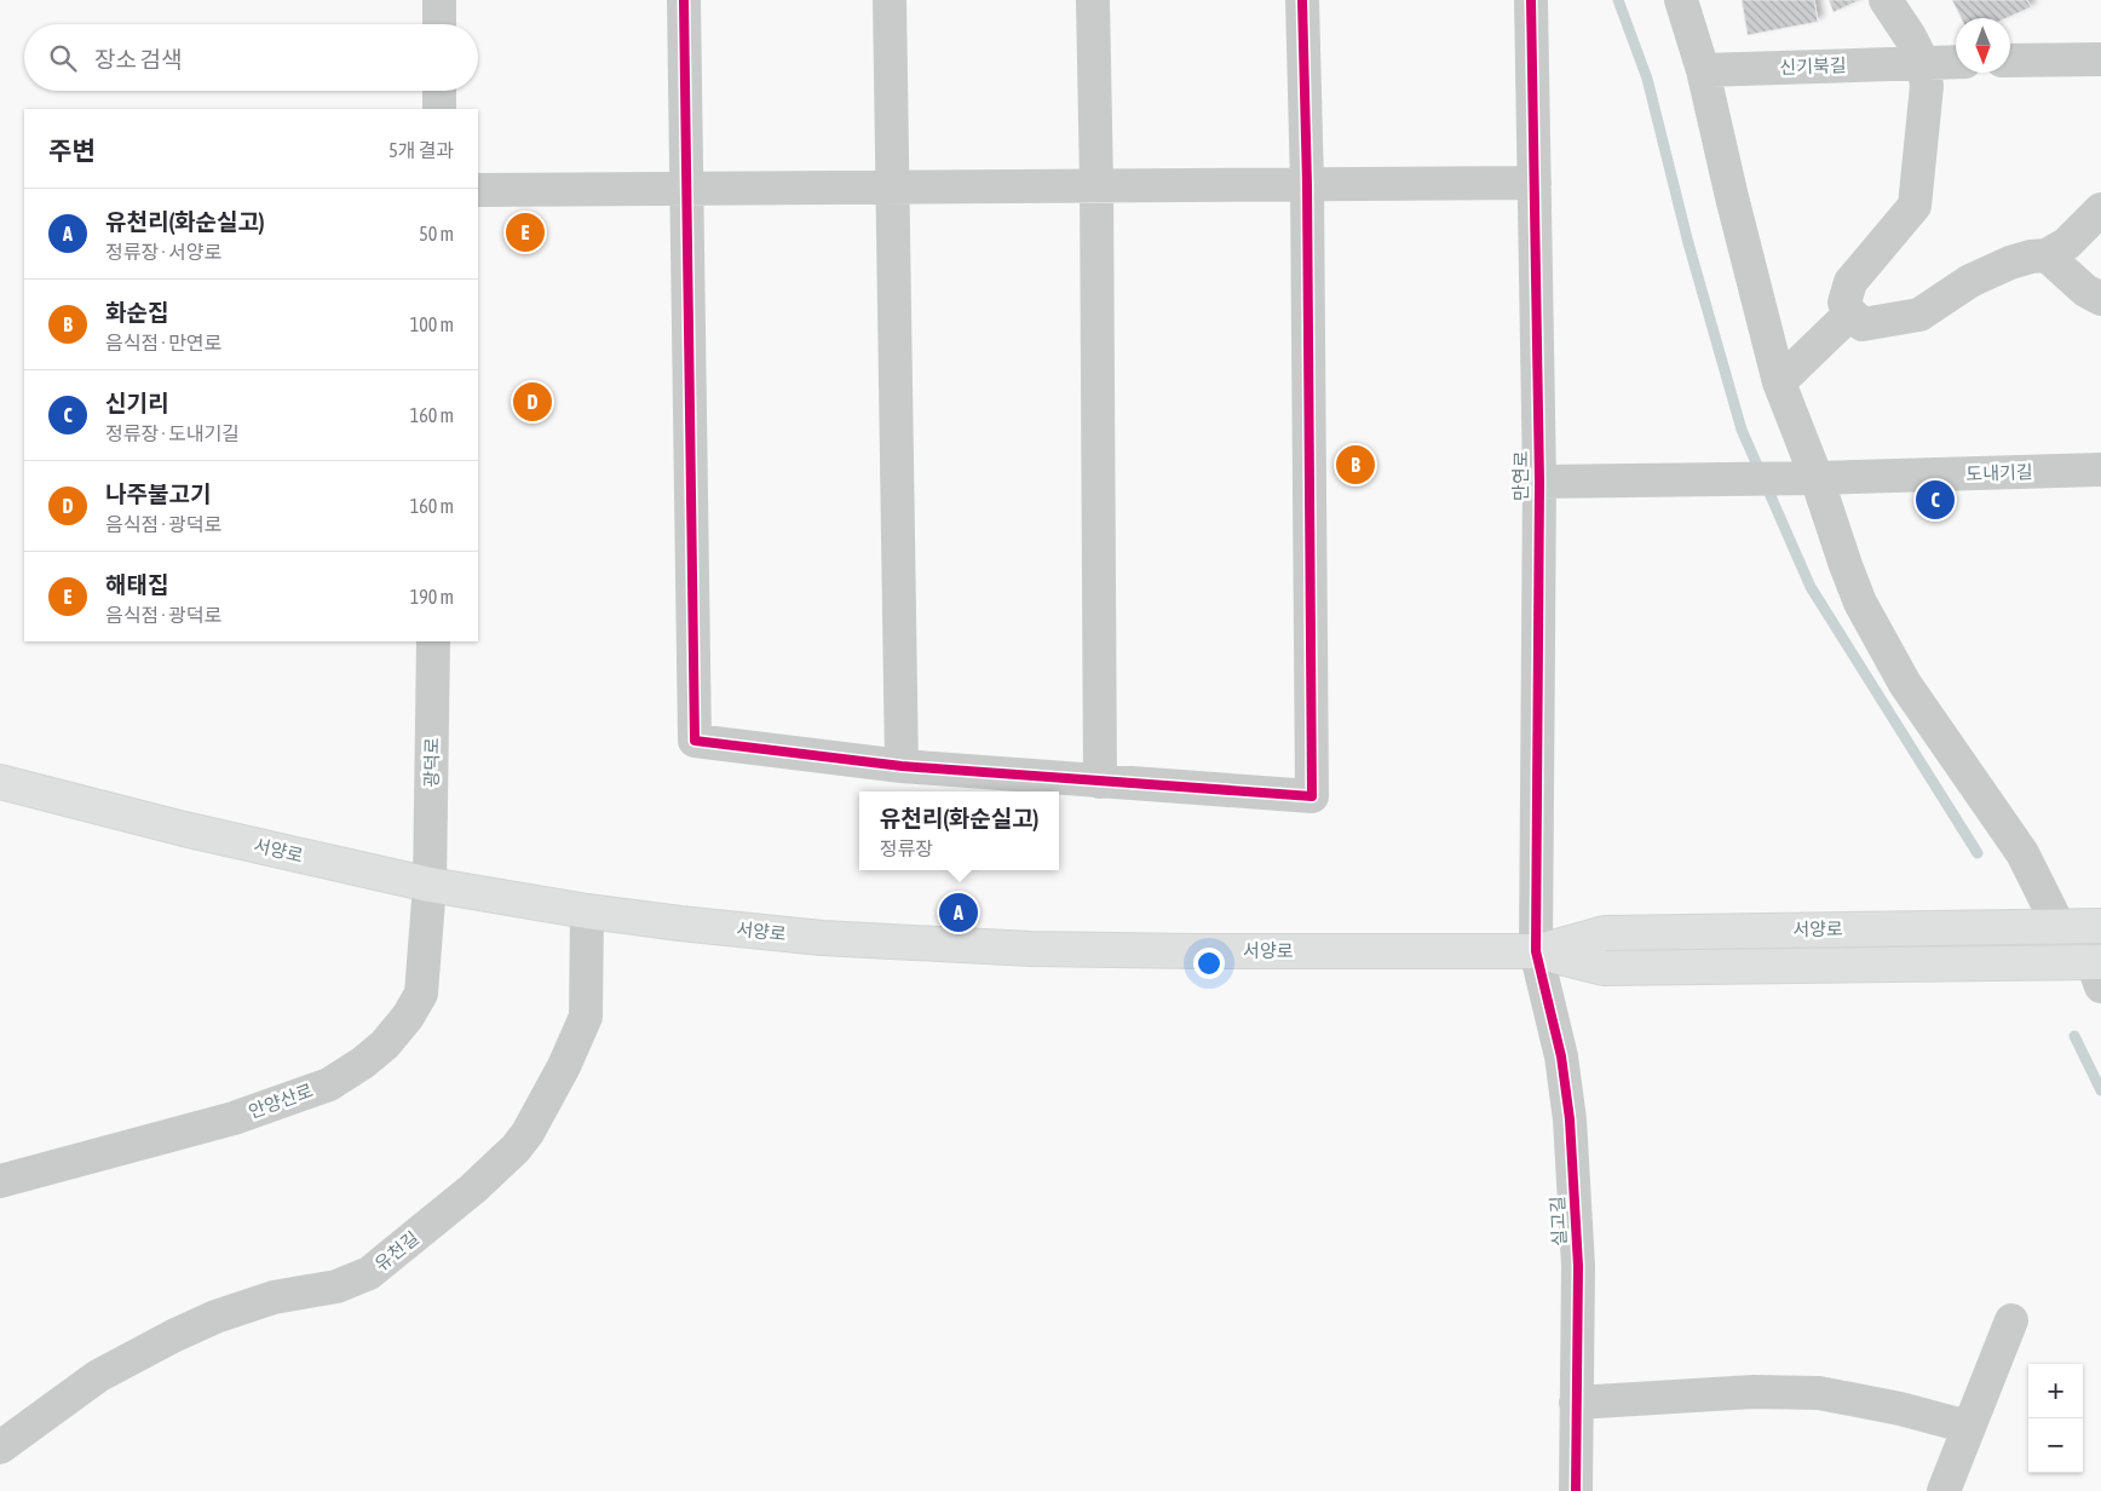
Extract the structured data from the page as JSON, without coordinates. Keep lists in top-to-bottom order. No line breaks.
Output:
{"streets":{"main road":["서양로"],"street":["신기북길","도내기길","만연로","광덕로","안양산로","실고길","유천길"]},"crossings":[["도내기길","만연로"],["만연로","서양로"],["만연로","실고길"],["광덕로","서양로"],["광덕로","안양산로"],["서양로","안양산로"],["서양로","실고길"],["서양로","유천길"]],"north":"bottom","page":{"search":"장소 검색","heading":["주변","5개 결과"],"list":[{"mark":"A","name":"유천리(화순실고)","note":"정류장 · 서양로","value":"50 m"},{"mark":"B","name":"화순집","note":"음식점 · 만연로","value":"100 m"},{"mark":"C","name":"신기리","note":"정류장 · 도내기길","value":"160 m"},{"mark":"D","name":"나주불고기","note":"음식점 · 광덕로","value":"160 m"},{"mark":"E","name":"해태집","note":"음식점 · 광덕로","value":"190 m"}],"pins":["E","D","B","C","A"],"popup":["유천리(화순실고)","정류장"],"map_buttons":["+","−"]}}
